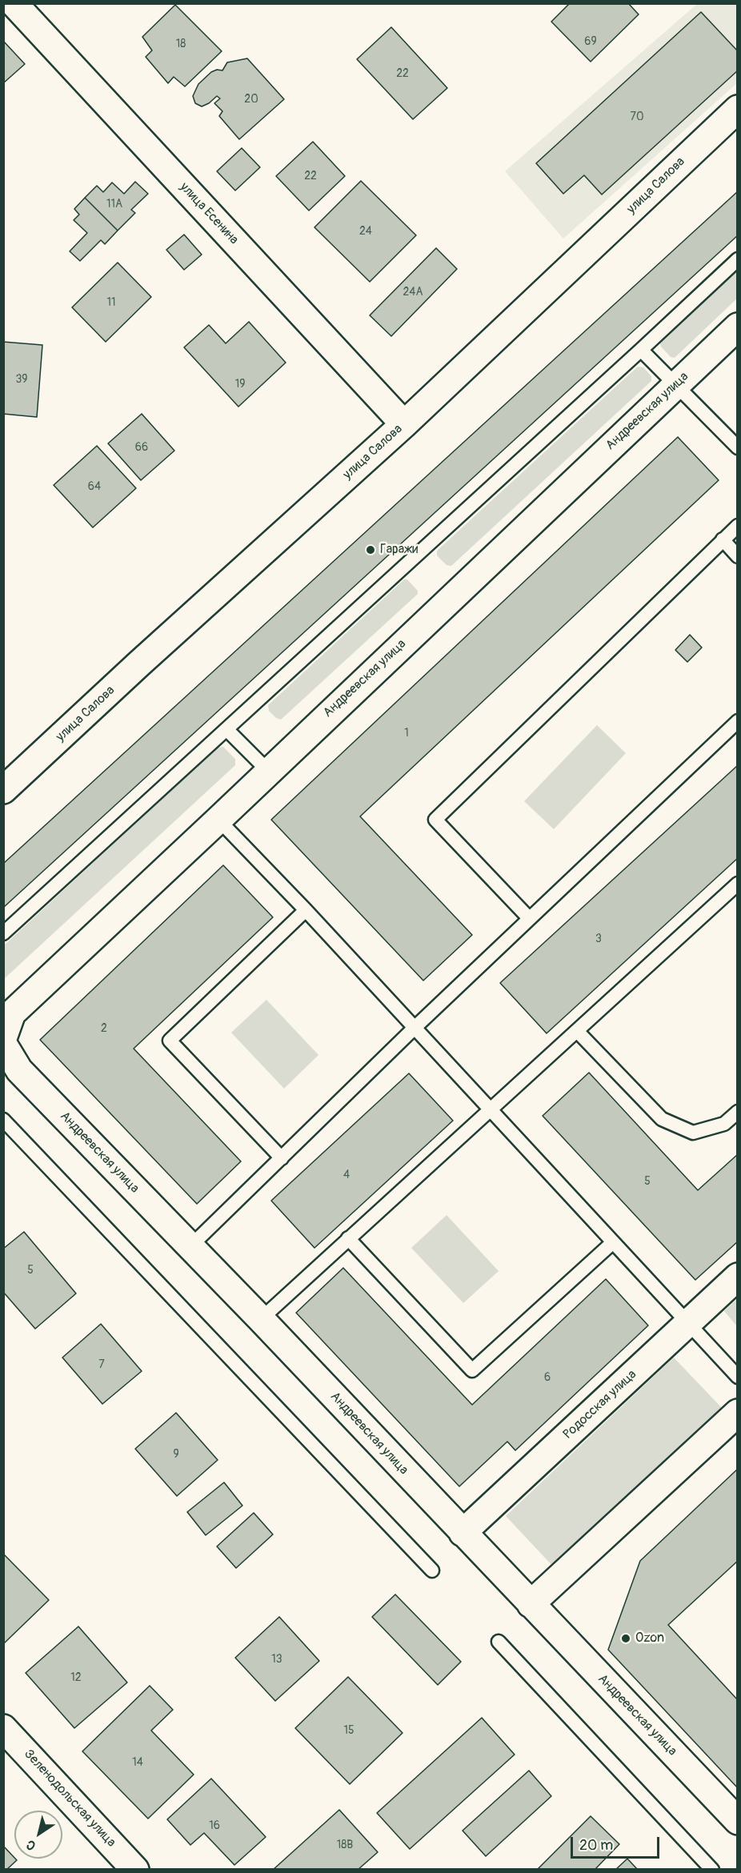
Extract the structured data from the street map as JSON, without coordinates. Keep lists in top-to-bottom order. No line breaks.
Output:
{"streets":{"street":["улица Салова","улица Есенина","Андреевская улица","Родосская улица","Зеленодольская улица"]},"crossings":[["улица Салова","улица Есенина"],["Андреевская улица","Родосская улица"]],"places":["Гаражи","Ozon"],"house_numbers":["69","18","22","20","70","22","11А","24","24А","11","39","19","66","64","1","3","2","4","5","5","7","6","9","13","12","15","14","16","18В"],"scale_bar":"20 m","north":"bottom left"}
